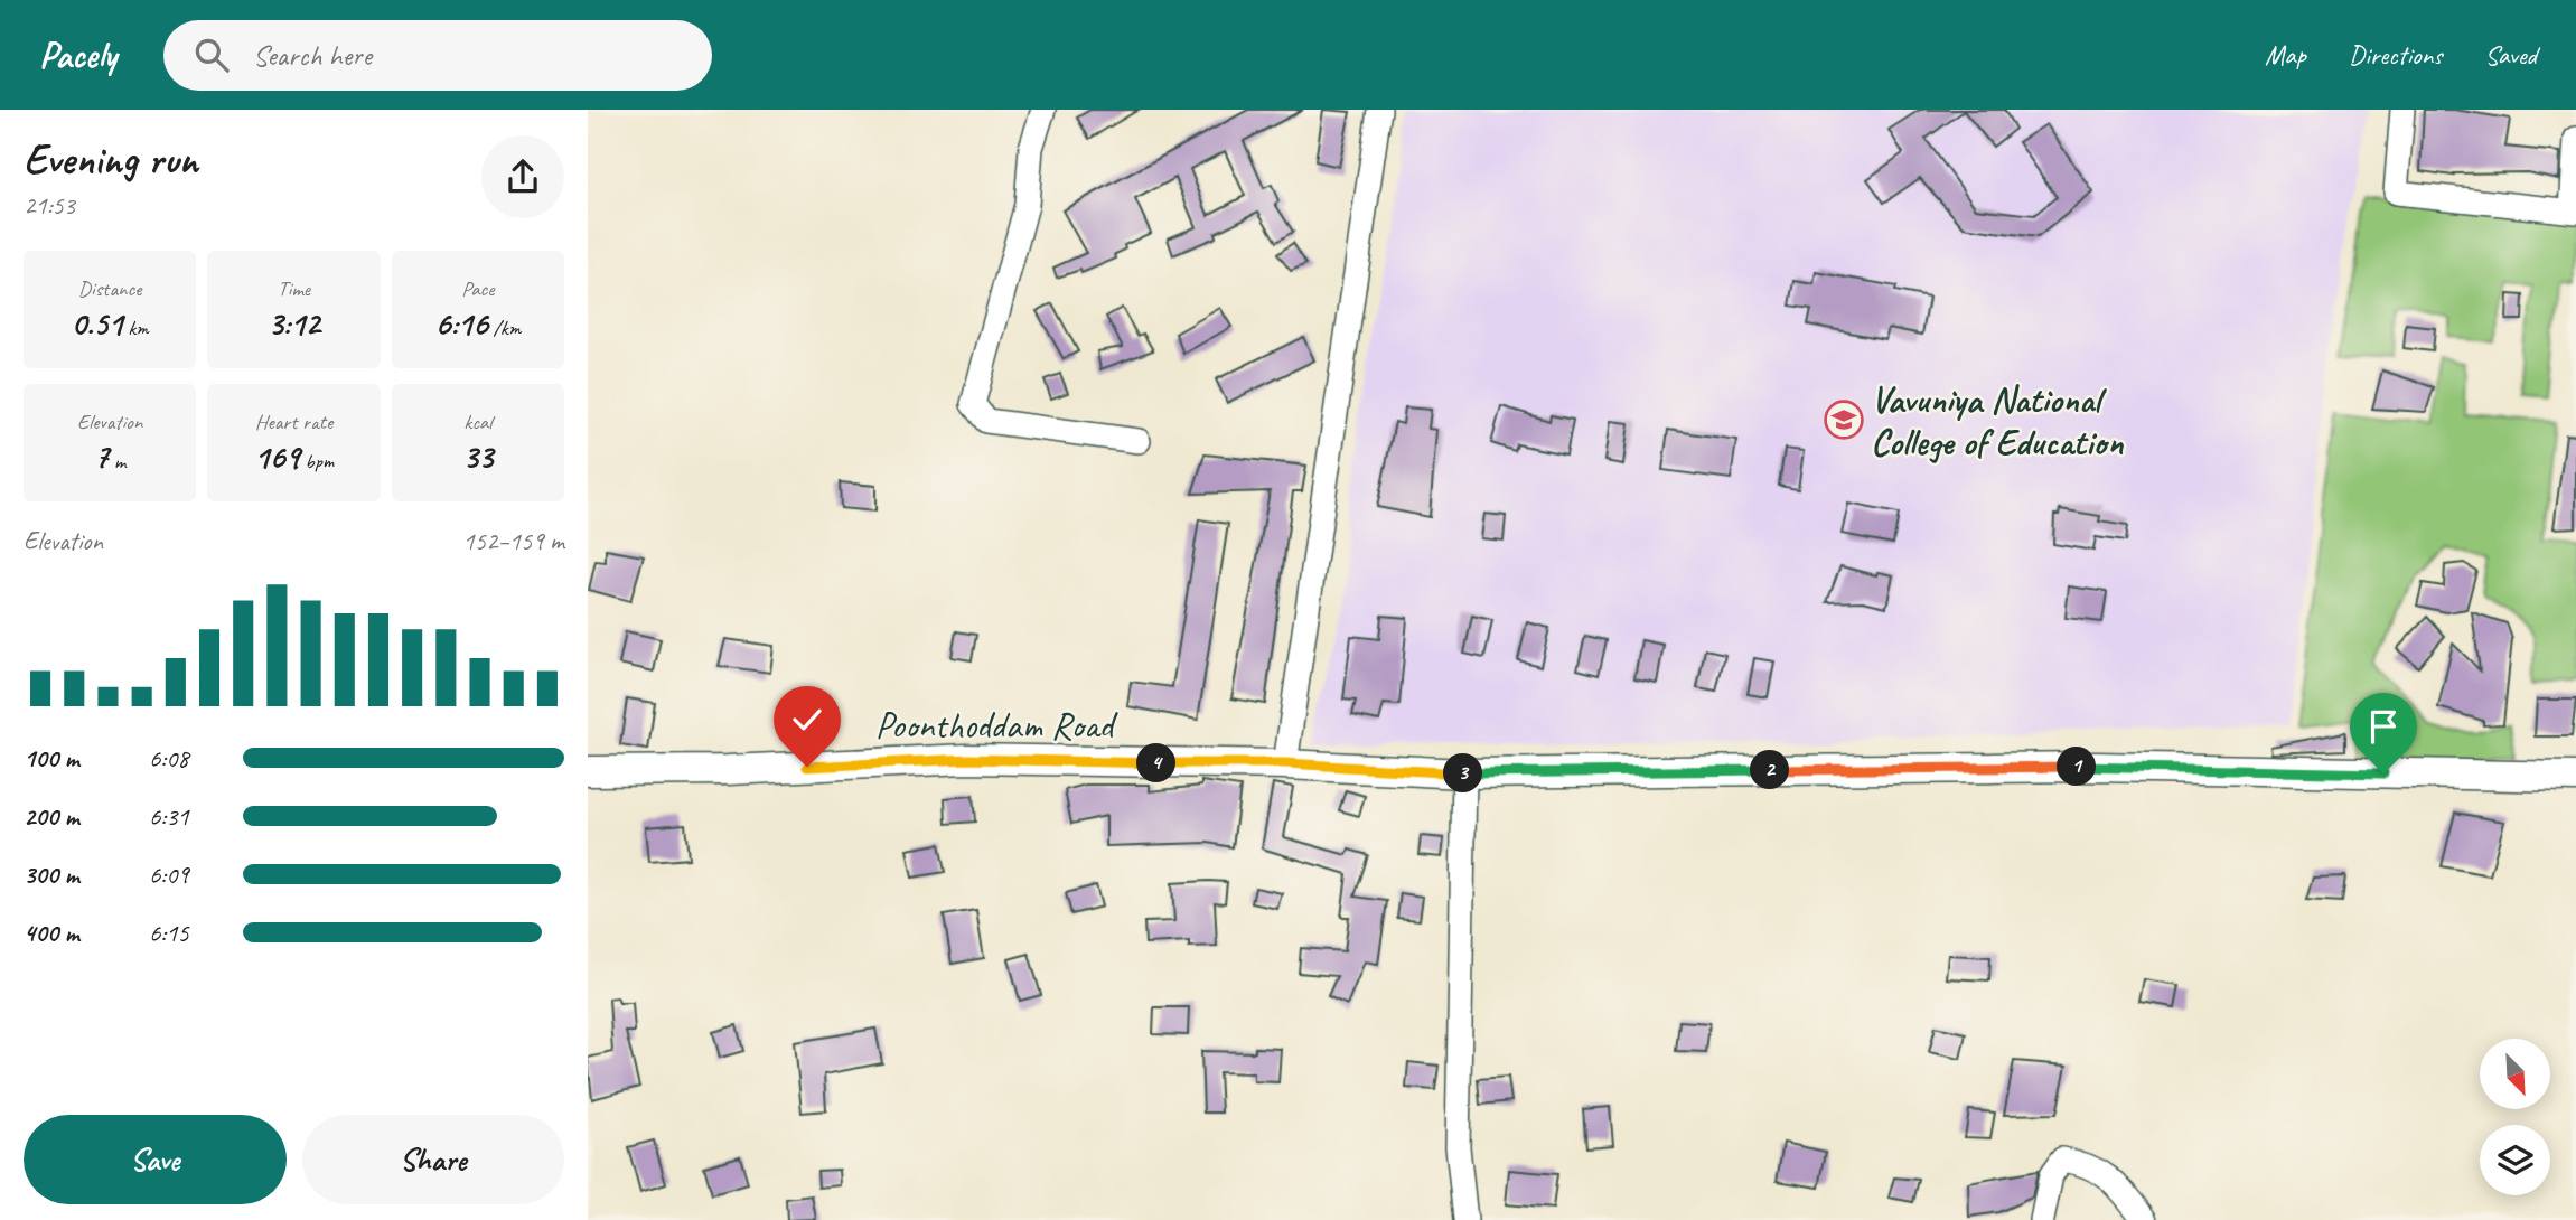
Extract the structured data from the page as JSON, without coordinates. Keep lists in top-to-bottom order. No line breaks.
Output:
{"streets":{"street":["Poonthoddam Road"]},"places":{"school or university":["Vavuniya National College of Education"]},"north":"bottom right","page":{"header":"Pacely","search":"Search here","nav":["Map","Directions","Saved"],"heading":["Evening run","21:53"],"stats":[["Distance","0.51 km"],["Time","3:12"],["Pace","6:16 /km"],["Elevation","7 m"],["Heart rate","169 bpm"],["kcal","33"]],"chart":["Elevation","152–159 m"],"list":[{"name":"100 m","note":"6:08"},{"name":"200 m","note":"6:31"},{"name":"300 m","note":"6:09"},{"name":"400 m","note":"6:15"}],"pins":["4","1","2","3"],"buttons":["Save","Share"]}}
